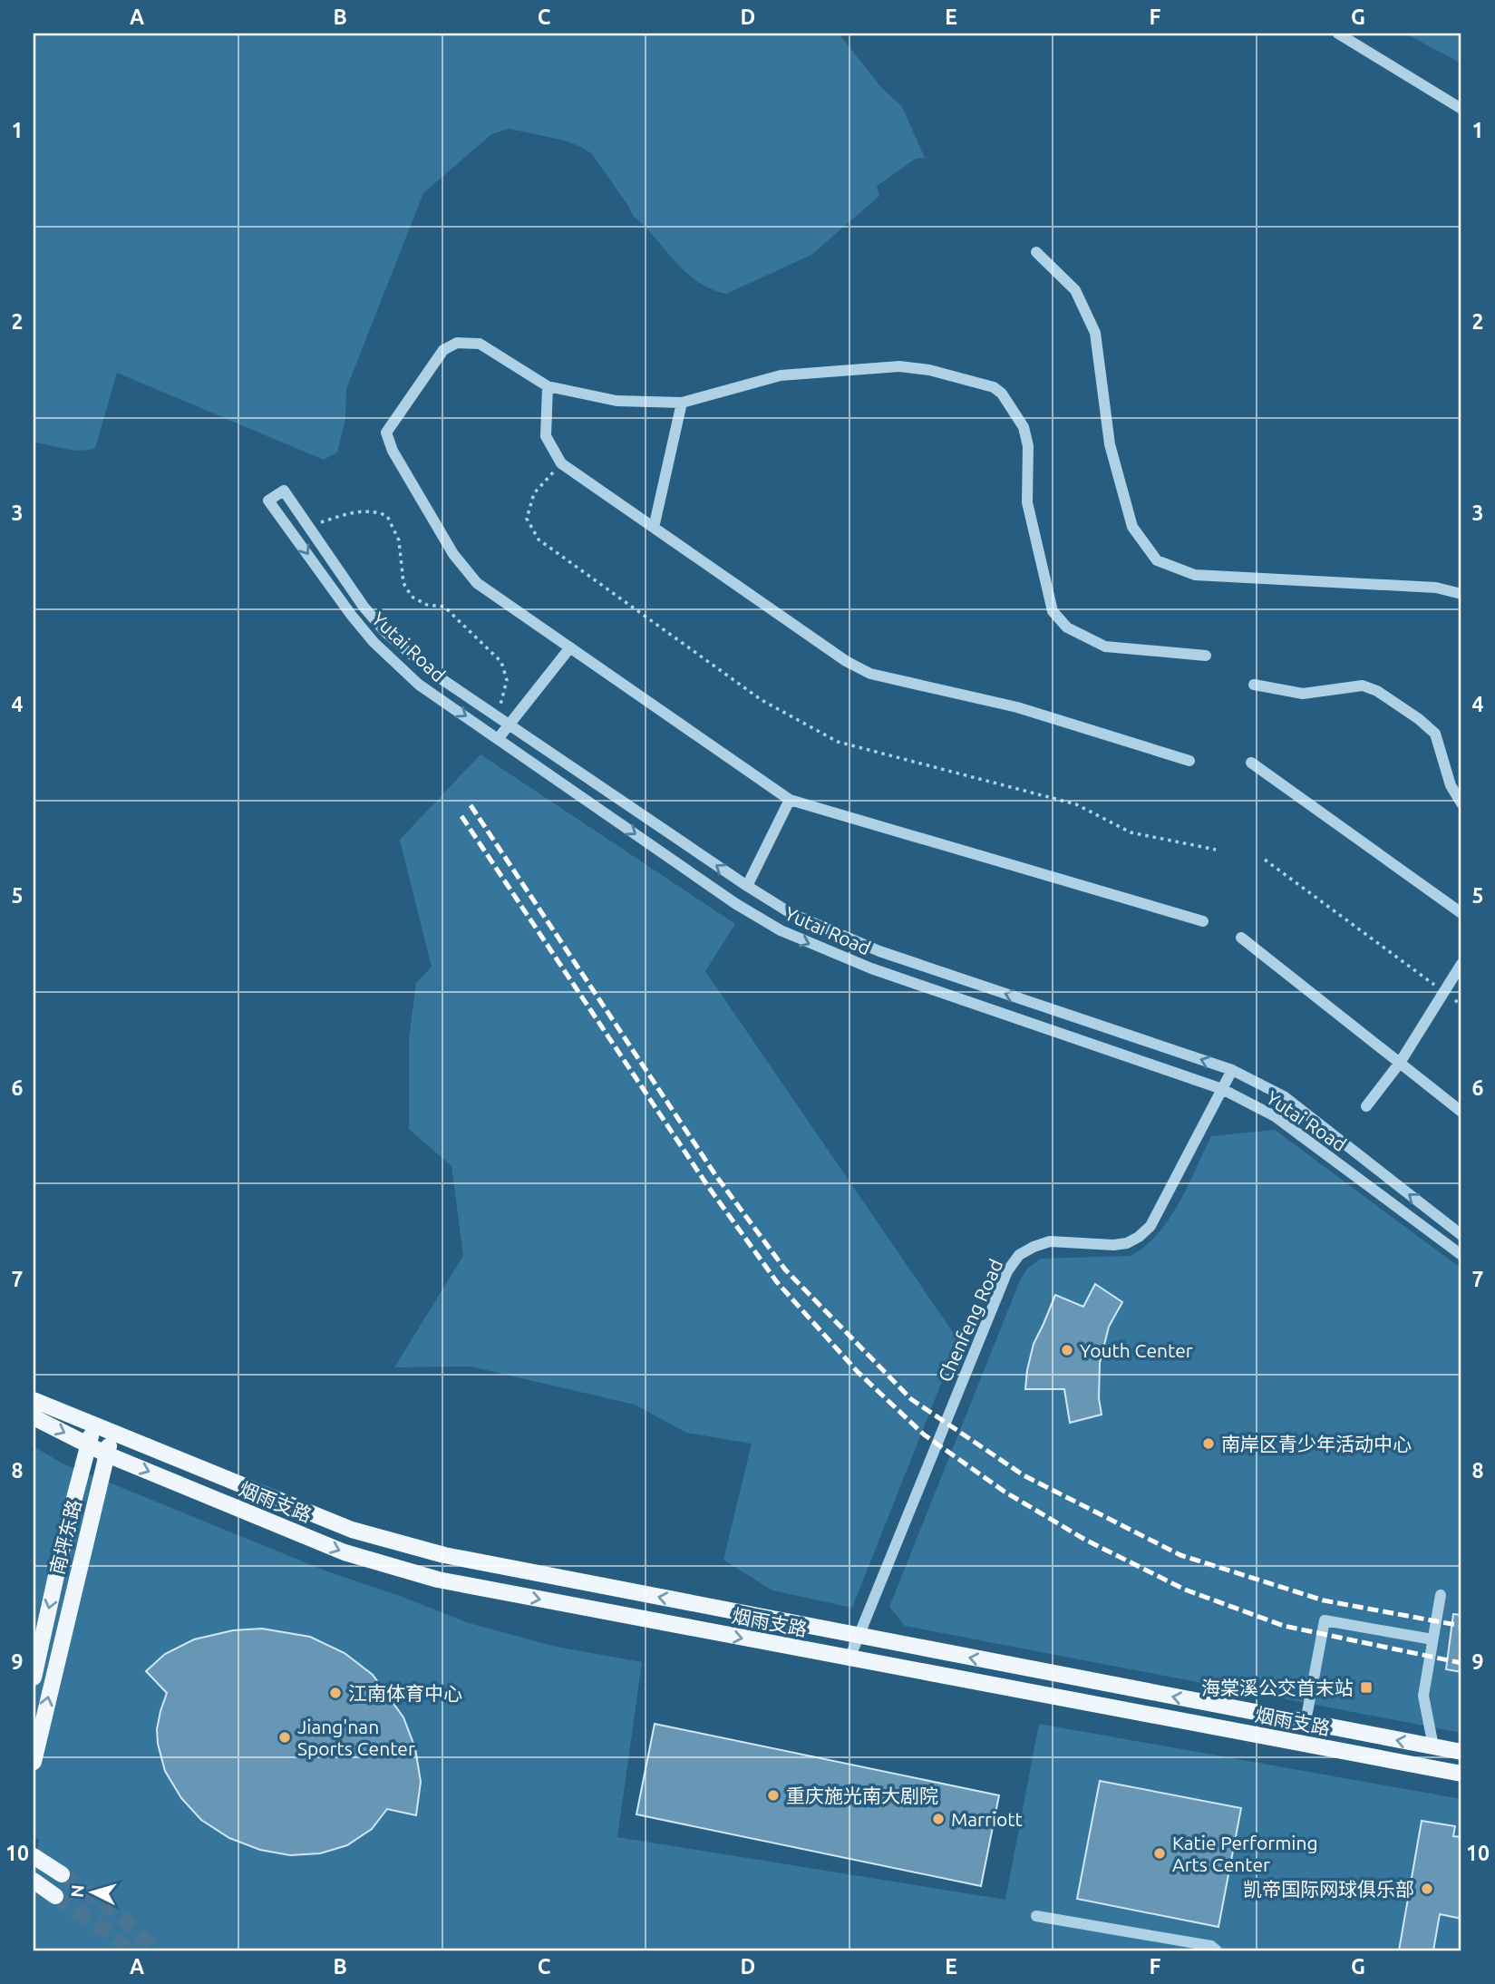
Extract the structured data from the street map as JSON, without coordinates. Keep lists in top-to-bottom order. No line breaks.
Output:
{"streets":{"main road":["烟雨支路","南坪东路"],"street":["Yutai Road","Chenfeng Road"]},"crossings":[["Yutai Road","Chenfeng Road"],["Chenfeng Road","烟雨支路"],["烟雨支路","南坪东路"]],"places":{"other":["Youth Center","南岸区青少年活动中心","江南体育中心","Jiang'nan Sports Center","重庆施光南大剧院","Marriott","Katie Performing Arts Center","凯帝国际网球俱乐部"],"transit":["海棠溪公交首末站"]},"north":"left","grid":{"columns":["A","B","C","D","E","F","G"],"rows":["1","2","3","4","5","6","7","8","9","10"]}}
